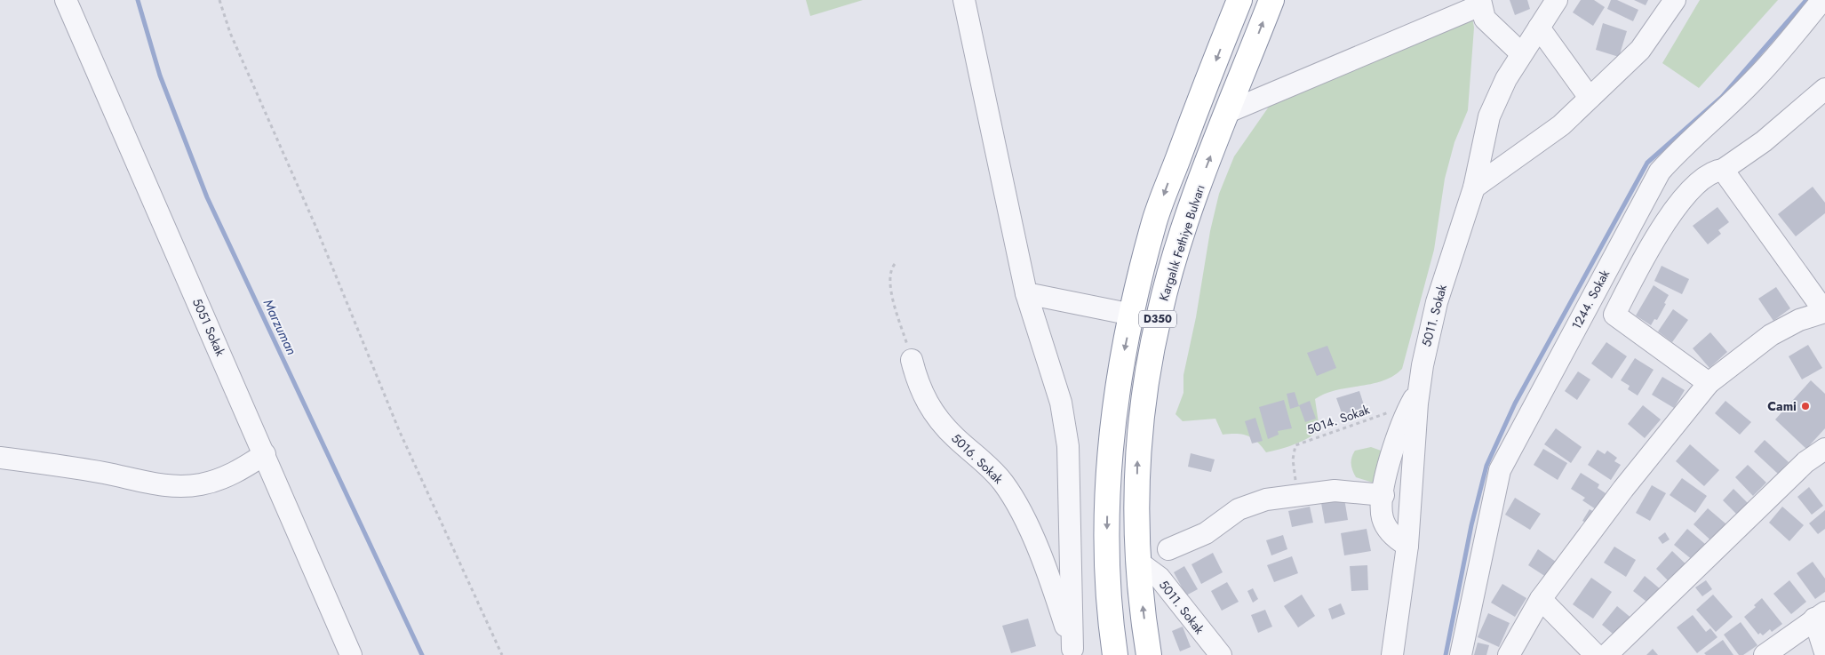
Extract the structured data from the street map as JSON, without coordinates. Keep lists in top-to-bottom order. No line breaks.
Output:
{"streets":{"highway":["Kargalık Fethiye Bulvarı","D350"],"street":["1244. Sokak","5011. Sokak","5051 Sokak","5016. Sokak"],"path":["5014. Sokak"]},"crossings":[["Kargalık Fethiye Bulvarı","5011. Sokak"],["5011. Sokak","5014. Sokak"]],"water":["Marzuman"],"places":["Cami"]}
